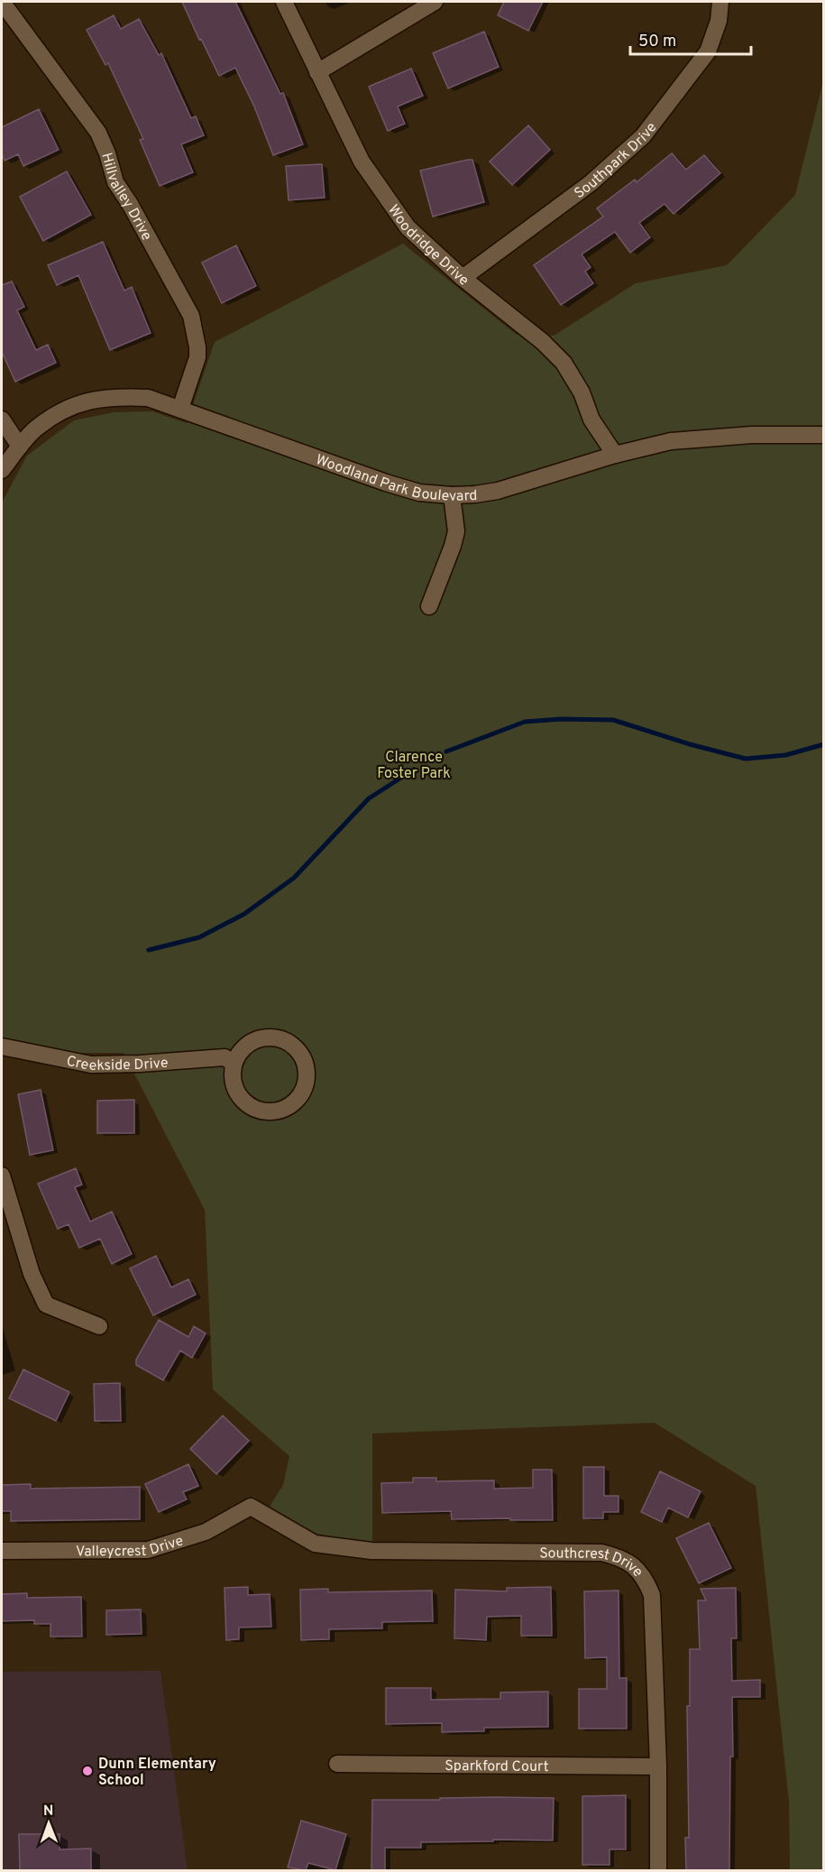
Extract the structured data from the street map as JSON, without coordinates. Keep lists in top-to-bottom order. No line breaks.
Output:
{"streets":{"street":["Southpark Drive","Hillvalley Drive","Woodridge Drive","Woodland Park Boulevard","Creekside Drive","Valleycrest Drive","Southcrest Drive","Sparkford Court"]},"crossings":[["Southpark Drive","Woodridge Drive"],["Hillvalley Drive","Woodland Park Boulevard"],["Woodridge Drive","Woodland Park Boulevard"],["Valleycrest Drive","Southcrest Drive"],["Southcrest Drive","Sparkford Court"]],"parks":["Clarence Foster Park"],"places":["Dunn Elementary School"],"scale_bar":"50 m","north":"top"}
